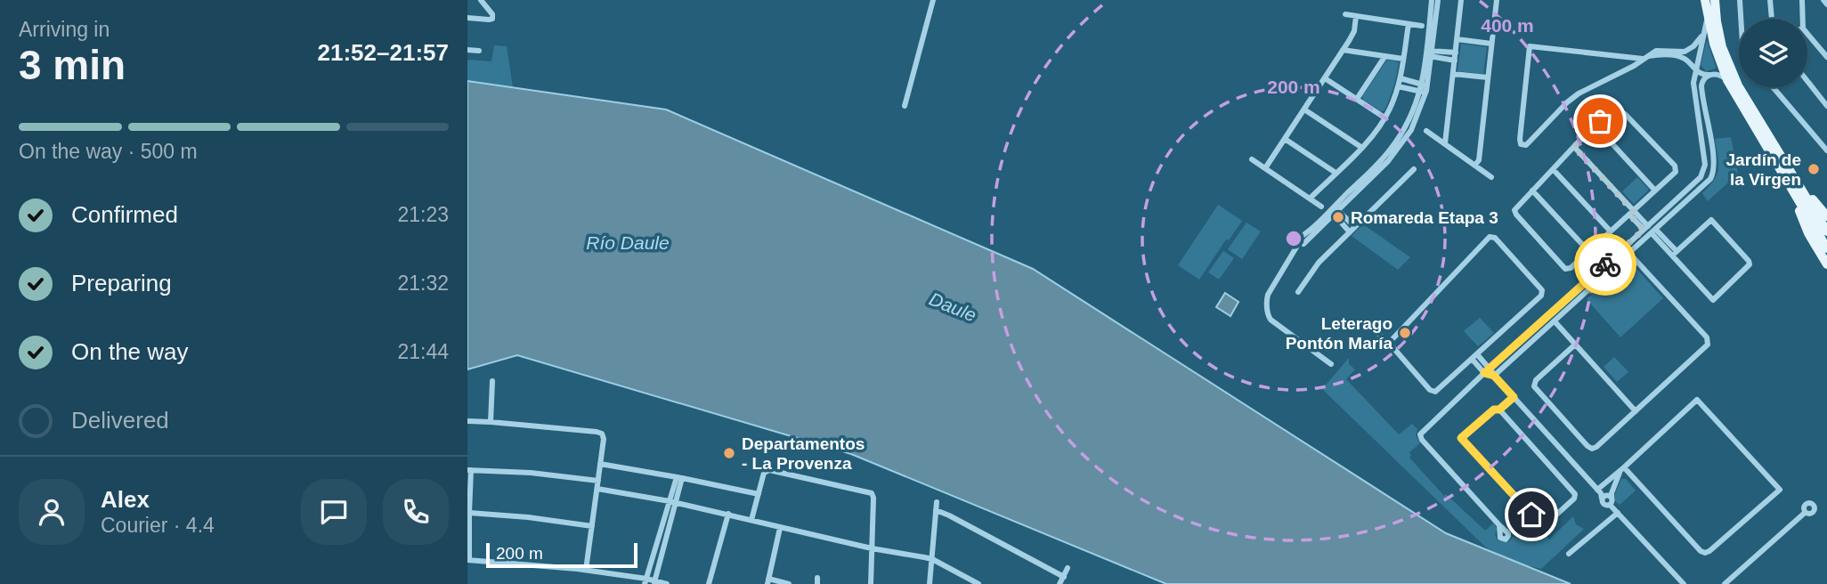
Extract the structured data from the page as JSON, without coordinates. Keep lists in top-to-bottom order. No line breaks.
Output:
{"water":["Río Daule","Daule"],"places":["Jardín de la Virgen","Romareda Etapa 3","Leterago Pontón María","Departamentos - La Provenza"],"scale_bar":"200 m","page":{"heading":["3 min","Arriving in","21:52–21:57"],"panel":["Alex","Courier · 4.4"],"bar":"On the way · 500 m","list":[["Confirmed","21:23"],["Preparing","21:32"],["On the way","21:44"],"Delivered"],"scale":"200 m"},"rings":["400 m","200 m"]}
